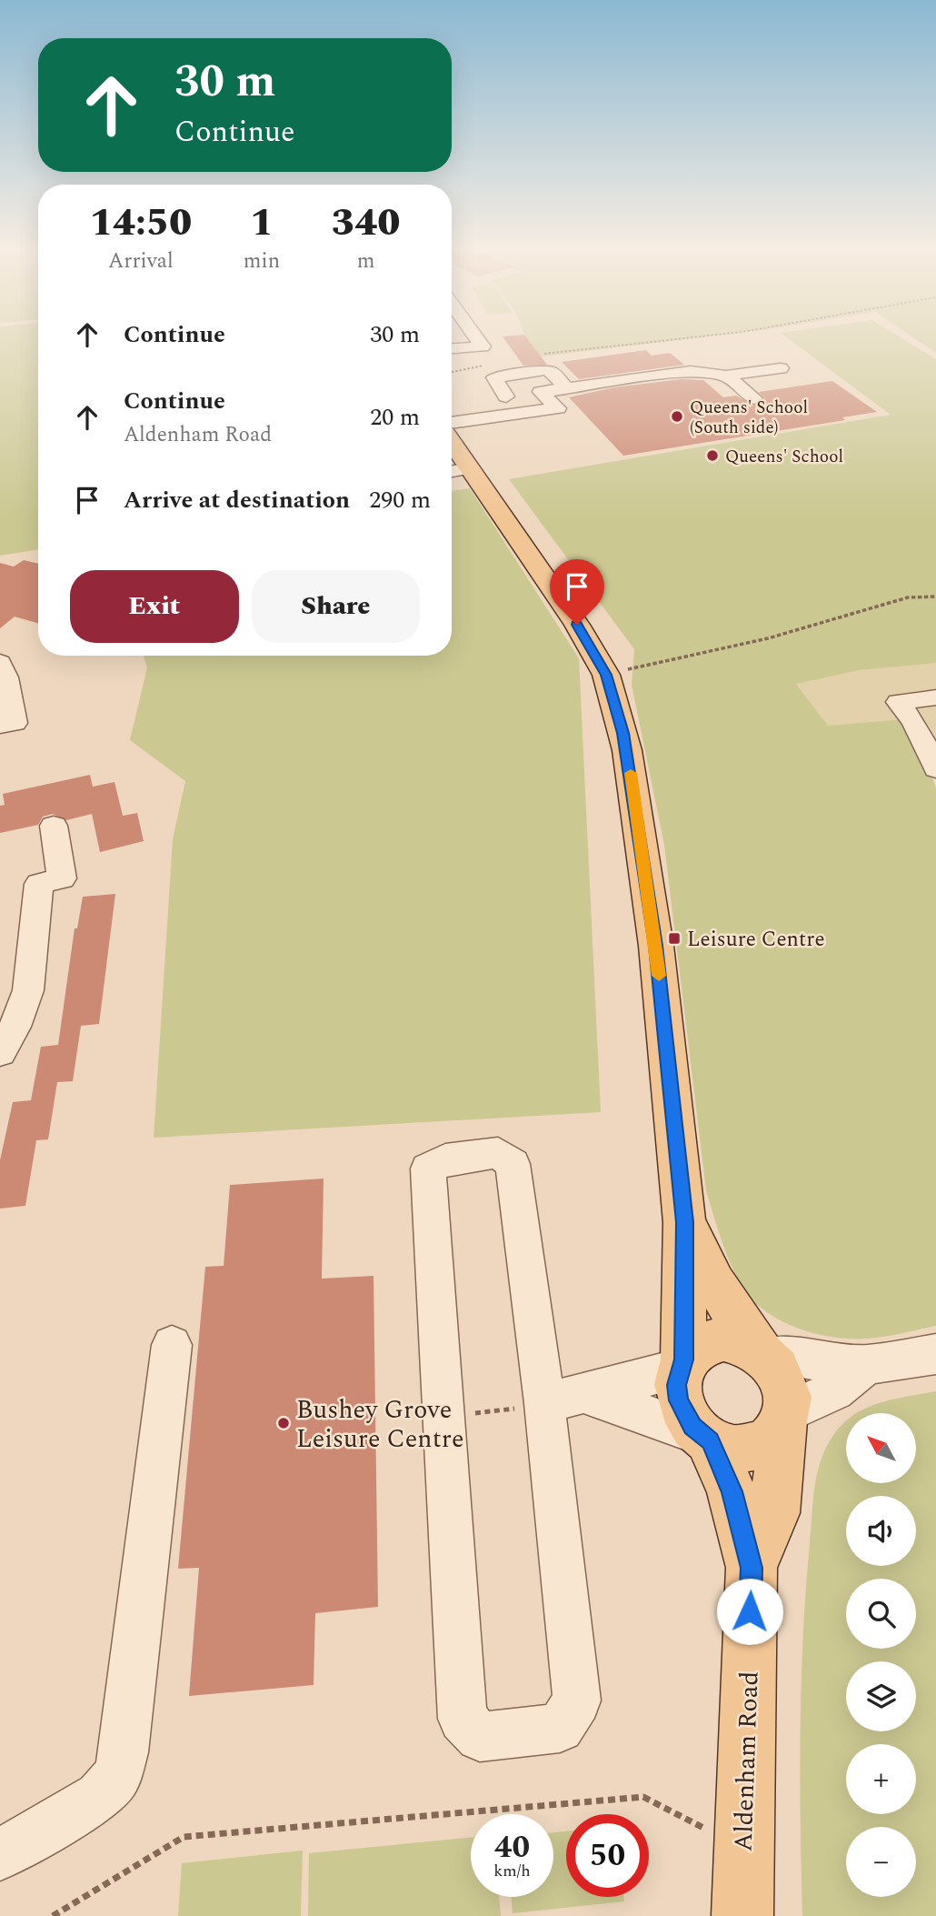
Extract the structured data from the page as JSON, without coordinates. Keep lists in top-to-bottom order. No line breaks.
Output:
{"streets":{"main road":["Aldenham Road"]},"places":{"other":["Queens' School (South side)","Queens' School","Bushey Grove Leisure Centre"],"transit":["Leisure Centre"]},"north":"top left","page":{"turn":["30 m","Continue"],"eta":["14:50","Arrival","1","min","340","m"],"list":[{"name":"Continue","value":"30 m"},{"name":"Continue","note":"Aldenham Road","value":"20 m"},{"name":"Arrive at destination","value":"290 m"}],"buttons":["Exit","Share"],"map_buttons":["+","−"],"speed":"40 km/h","limit":"50"}}
